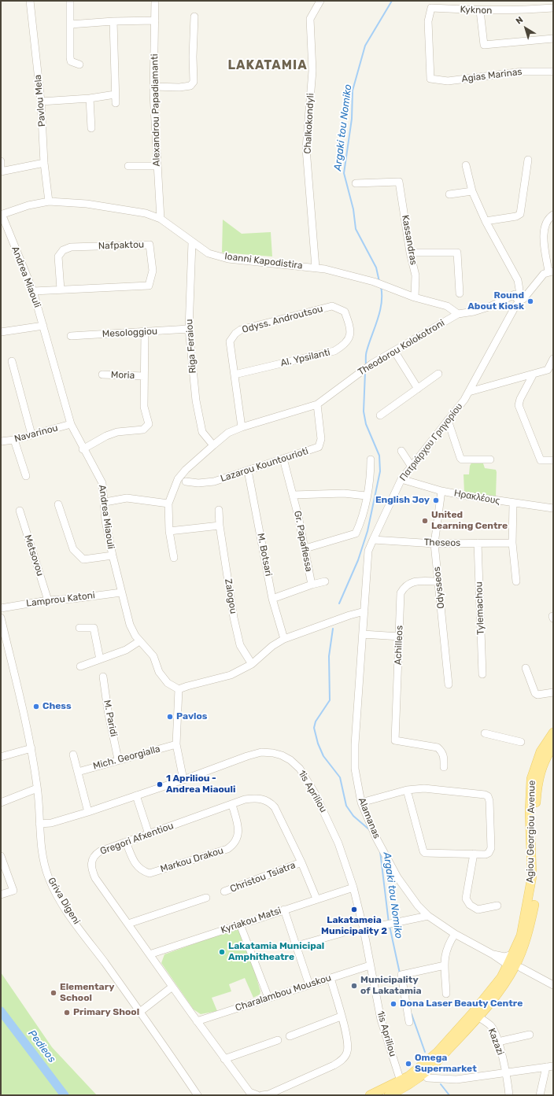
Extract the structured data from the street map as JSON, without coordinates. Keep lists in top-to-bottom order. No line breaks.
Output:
{"streets":{"main road":["Agiou Georgiou Avenue"],"street":["Kyknon","Agias Marinas","Pavlou Mela","Alexandrou Papadiamanti","Chalkokondyli","Kassandras","Nafpaktou","Ioanni Kapodistira","Andrea Miaouli","Odyss. Androutsou","Mesologgiou","Riga Feraiou","Theodorou Kolokotroni","Al. Ypsilanti","Moria","Navarinou","Πατριάρχου Γρηγορίου","Lazarou Kountourioti","Ηρακλέους","Gr. Papaflessa","Theseos","M. Botsari","Metsovou","Odysseos","Zalogou","Lamprou Katoni","Tylemachou","Achilleos","M. Paridi","Mich. Georgialla","1is Apriliou","Alamanas","Gregori Afxentiou","Markou Drakou","Christou Tsiatra","Griva Digeni","Kyriakou Matsi","Charalambou Mouskou","Kazazi"]},"crossings":[["Kyknon","Agias Marinas"],["Pavlou Mela","Ioanni Kapodistira"],["Alexandrou Papadiamanti","Ioanni Kapodistira"],["Chalkokondyli","Ioanni Kapodistira"],["Kassandras","Ioanni Kapodistira"],["Nafpaktou","Andrea Miaouli"],["Ioanni Kapodistira","Andrea Miaouli"],["Ioanni Kapodistira","Riga Feraiou"],["Ioanni Kapodistira","Theodorou Kolokotroni"],["Andrea Miaouli","Navarinou"],["Andrea Miaouli","Lamprou Katoni"],["Odyss. Androutsou","Theodorou Kolokotroni"],["Odyss. Androutsou","Al. Ypsilanti"],["Mesologgiou","Riga Feraiou"],["Riga Feraiou","Theodorou Kolokotroni"],["Theodorou Kolokotroni","Πατριάρχου Γρηγορίου"],["Theodorou Kolokotroni","Lazarou Kountourioti"],["Πατριάρχου Γρηγορίου","Ηρακλέους"],["Πατριάρχου Γρηγορίου","Theseos"],["Πατριάρχου Γρηγορίου","Alamanas"],["Lazarou Kountourioti","Gr. Papaflessa"],["Lazarou Kountourioti","M. Botsari"],["Ηρακλέους","Odysseos"],["Gr. Papaflessa","M. Botsari"],["Theseos","Odysseos"],["Theseos","Tylemachou"],["Metsovou","Lamprou Katoni"],["Odysseos","Achilleos"],["M. Paridi","Mich. Georgialla"],["1is Apriliou","Agiou Georgiou Avenue"],["1is Apriliou","Griva Digeni"],["1is Apriliou","Kyriakou Matsi"],["1is Apriliou","Charalambou Mouskou"],["Alamanas","Agiou Georgiou Avenue"],["Agiou Georgiou Avenue","Kazazi"],["Gregori Afxentiou","Markou Drakou"],["Gregori Afxentiou","Christou Tsiatra"],["Gregori Afxentiou","Kyriakou Matsi"],["Gregori Afxentiou","Charalambou Mouskou"]],"districts":["LAKATAMIA"],"water":["Argaki tou Nomiko","Pedieos"],"places":["Round About Kiosk","English Joy","United Learning Centre","Chess","Pavlos","1 Apriliou - Andrea Miaouli","Lakatameia Municipality 2","Lakatamia Municipal Amphitheatre","Municipality of Lakatamia","Elementary School","Dona Laser Beauty Centre","Primary Shool","Omega Supermarket"],"north":"top left"}
